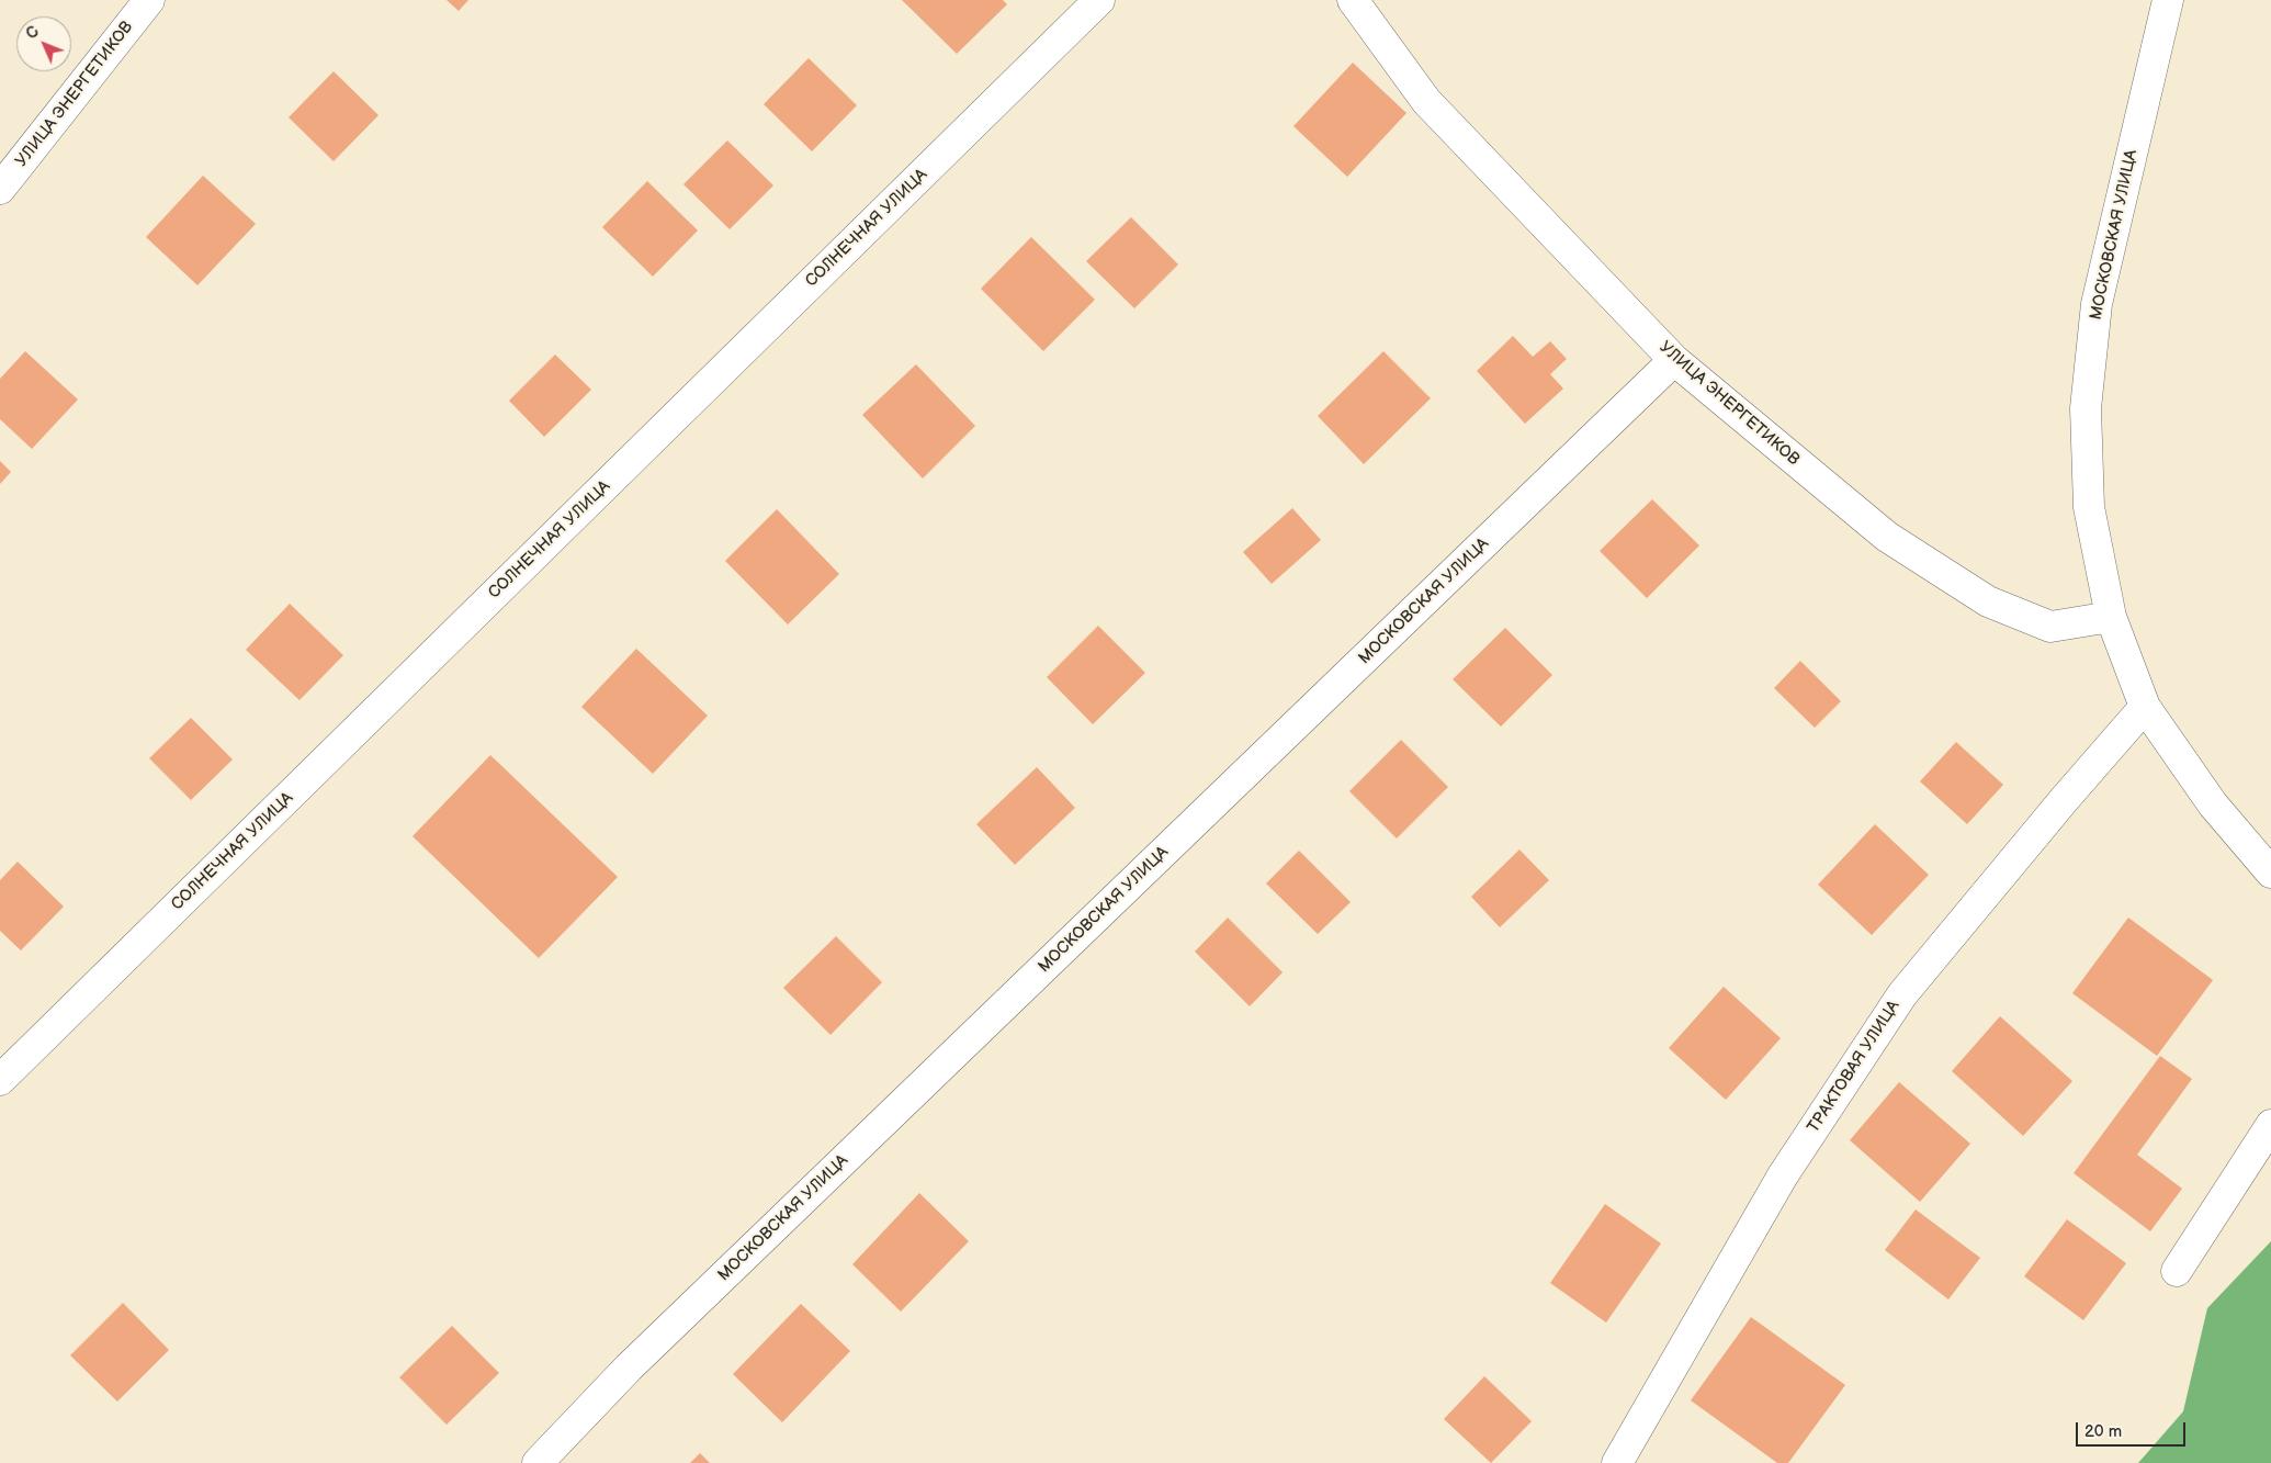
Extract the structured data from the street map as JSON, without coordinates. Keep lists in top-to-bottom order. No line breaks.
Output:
{"streets":{"street":["УЛИЦА ЭНЕРГЕТИКОВ","СОЛНЕЧНАЯ УЛИЦА","МОСКОВСКАЯ УЛИЦА","ТРАКТОВАЯ УЛИЦА"]},"crossings":[["УЛИЦА ЭНЕРГЕТИКОВ","МОСКОВСКАЯ УЛИЦА"],["МОСКОВСКАЯ УЛИЦА","ТРАКТОВАЯ УЛИЦА"]],"scale_bar":"20 m","north":"top left"}
